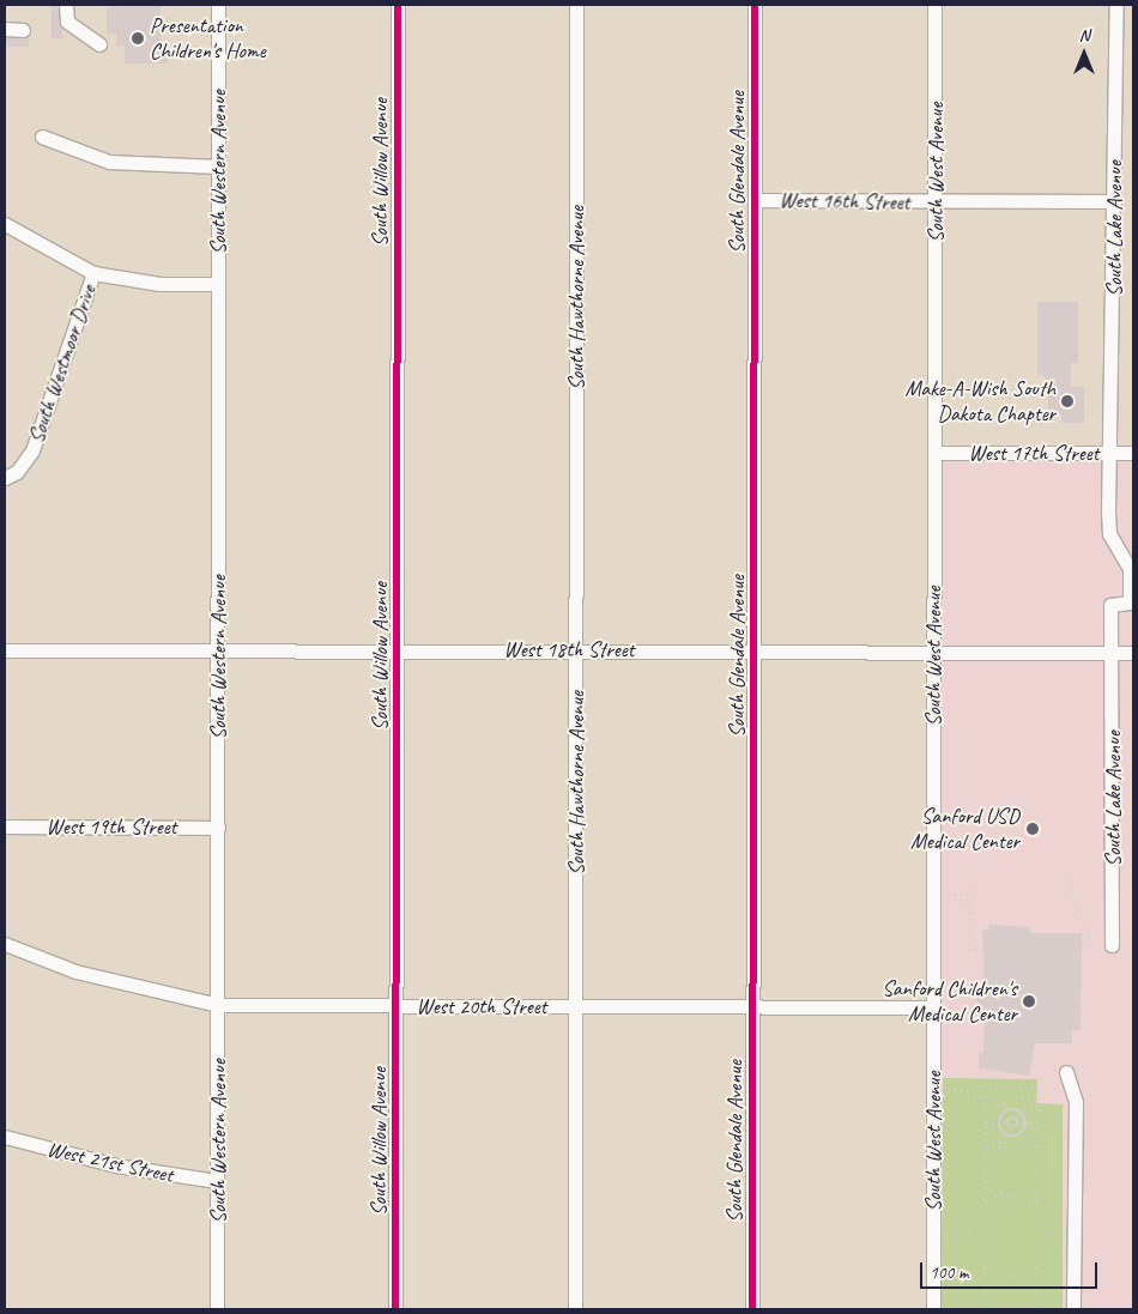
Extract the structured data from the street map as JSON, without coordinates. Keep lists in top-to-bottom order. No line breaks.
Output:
{"streets":{"street":["South Western Avenue","South Willow Avenue","South Glendale Avenue","South West Avenue","West 16th Street","South Lake Avenue","South Hawthorne Avenue","South Westmoor Drive","West 17th Street","West 18th Street","West 19th Street","West 20th Street","West 21st Street"]},"crossings":[["South Western Avenue","West 18th Street"],["South Western Avenue","West 19th Street"],["South Western Avenue","West 20th Street"],["South Western Avenue","West 21st Street"],["South Willow Avenue","West 18th Street"],["South Willow Avenue","West 20th Street"],["South Glendale Avenue","West 16th Street"],["South Glendale Avenue","West 18th Street"],["South Glendale Avenue","West 20th Street"],["South West Avenue","West 16th Street"],["South West Avenue","West 17th Street"],["South West Avenue","West 18th Street"],["South West Avenue","West 20th Street"],["West 16th Street","South Lake Avenue"],["South Lake Avenue","West 17th Street"],["South Lake Avenue","West 18th Street"],["South Hawthorne Avenue","West 18th Street"],["South Hawthorne Avenue","West 20th Street"]],"places":["Presentation Children's Home","Make-A-Wish South Dakota Chapter","Sanford USD Medical Center","Sanford Children's Medical Center"],"scale_bar":"100 m","north":"top"}
